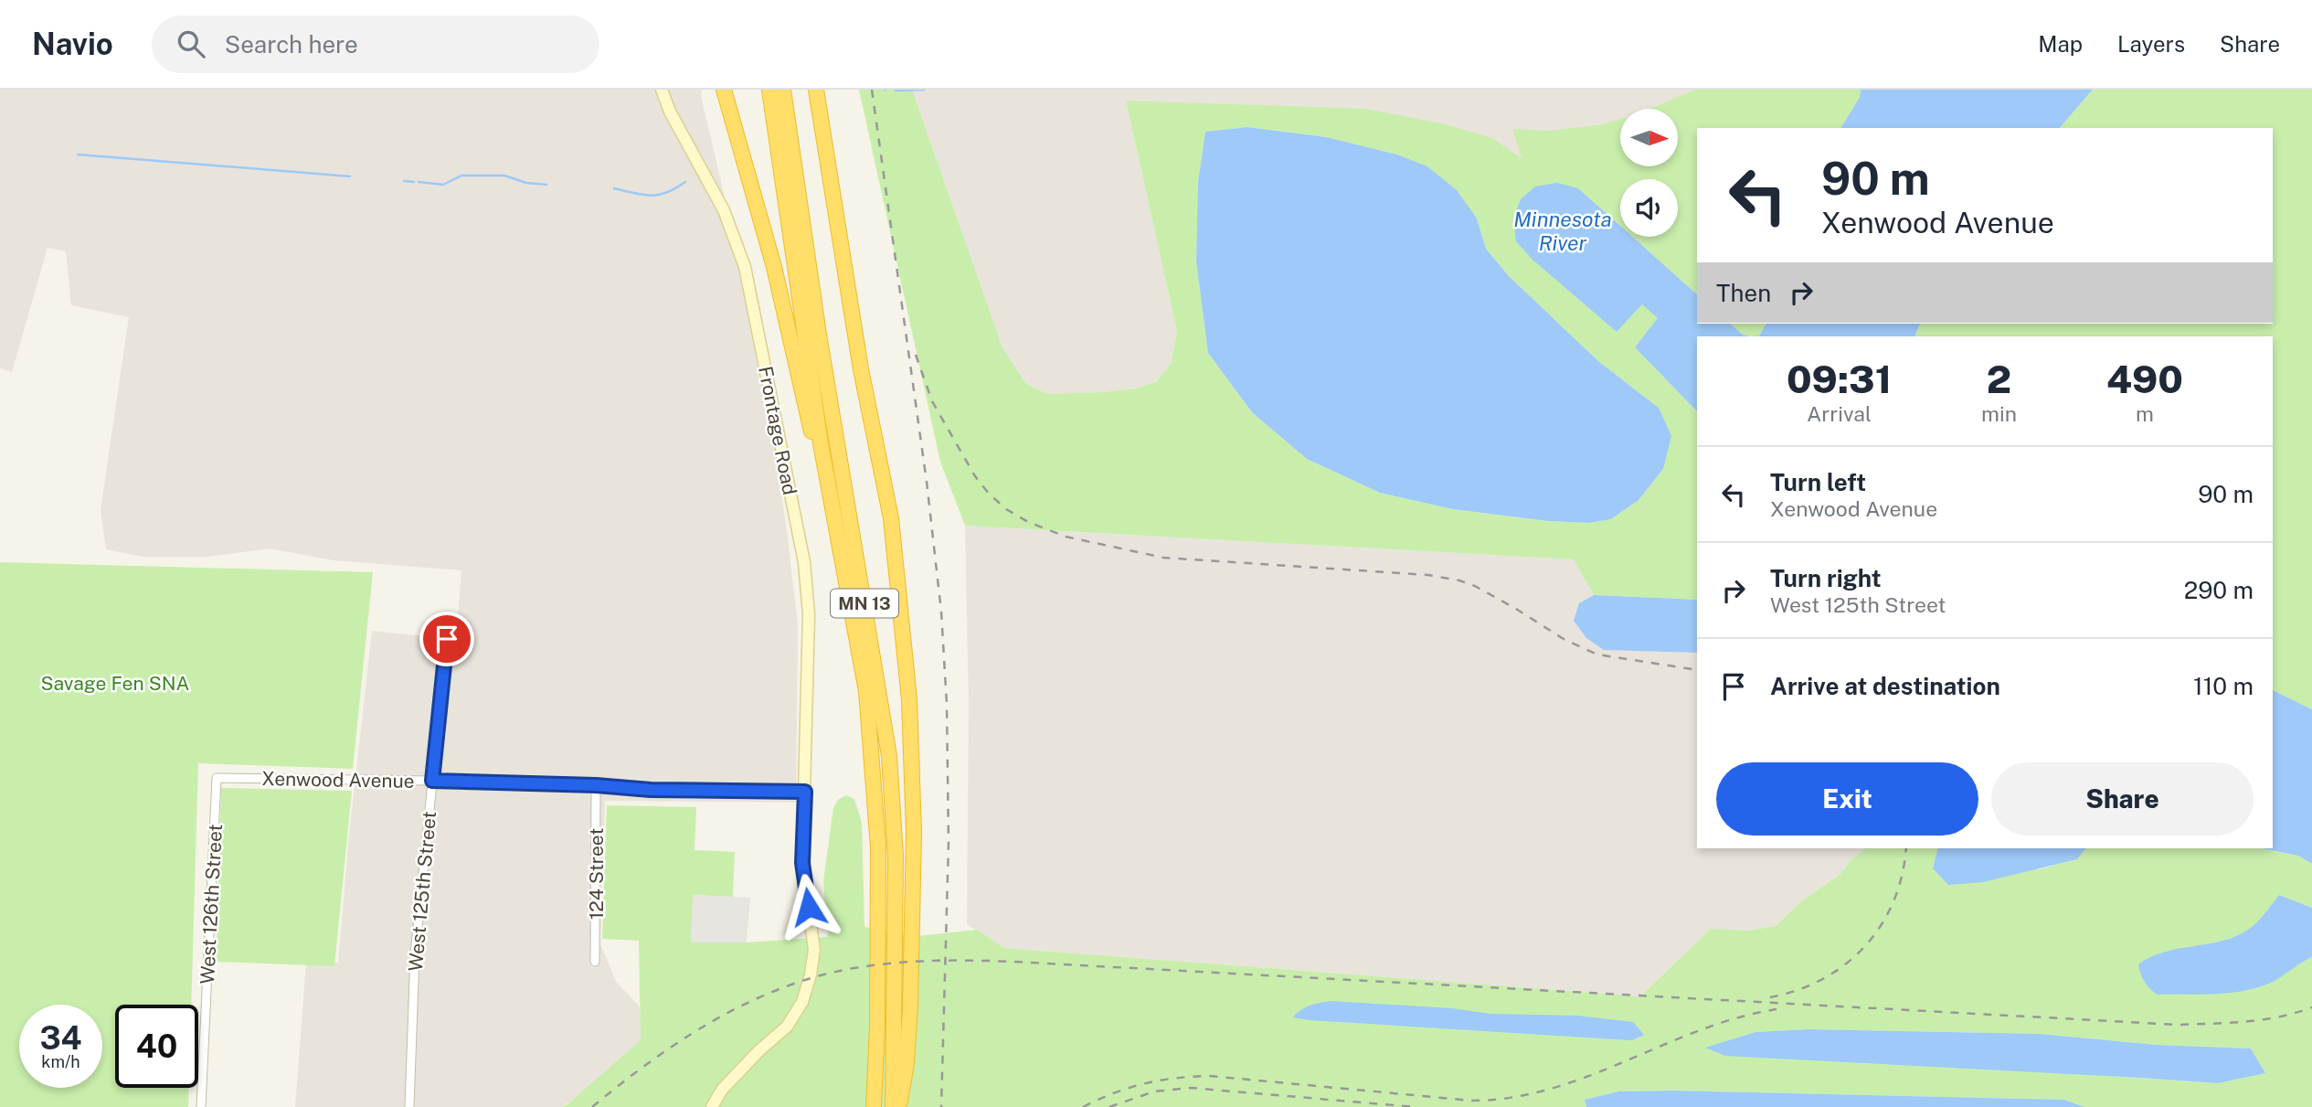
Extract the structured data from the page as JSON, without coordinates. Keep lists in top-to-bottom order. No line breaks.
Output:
{"streets":{"highway":["MN 13"],"street":["Frontage Road","Xenwood Avenue","124 Street","West 125th Street","West 126th Street"]},"crossings":[["Frontage Road","Xenwood Avenue"],["Xenwood Avenue","124 Street"],["Xenwood Avenue","West 125th Street"],["Xenwood Avenue","West 126th Street"]],"water":["Minnesota River"],"parks":["Savage Fen SNA"],"north":"right","page":{"header":"Navio","search":"Search here","nav":["Map","Layers","Share"],"turn":["90 m","Xenwood Avenue"],"then":"Then","eta":["09:31","Arrival","2","min","490","m"],"list":[{"name":"Turn left","note":"Xenwood Avenue","value":"90 m"},{"name":"Turn right","note":"West 125th Street","value":"290 m"},{"name":"Arrive at destination","value":"110 m"}],"buttons":["Exit","Share"],"speed":"34 km/h","limit":"40"}}
